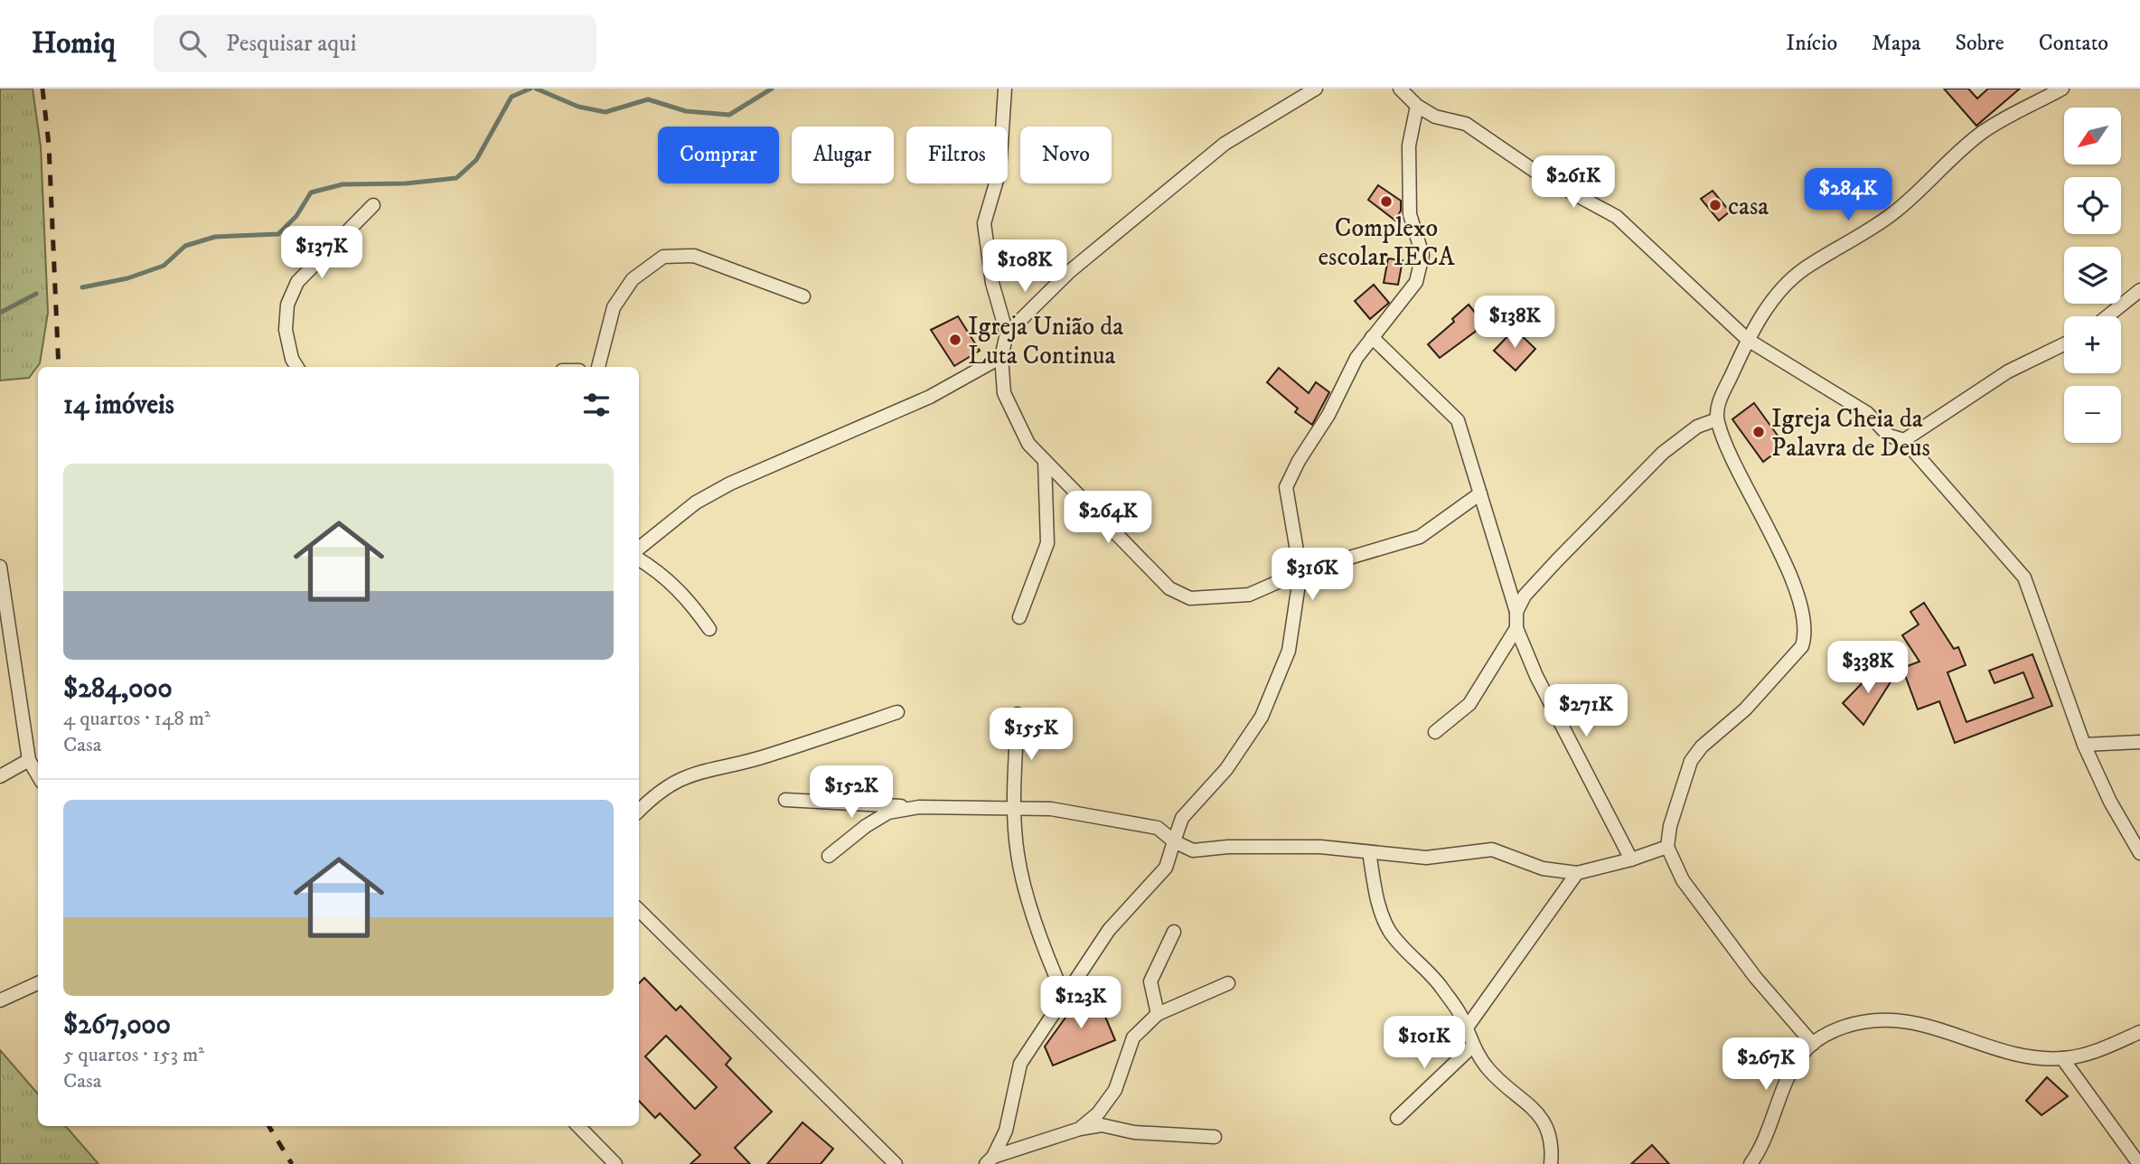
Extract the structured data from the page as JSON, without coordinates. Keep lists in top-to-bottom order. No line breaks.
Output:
{"places":["Complexo escolar IECA","casa","Igreja União da Luta Continua","Igreja Cheia da Palavra de Deus"],"north":"bottom left","page":{"header":"Homiq","search":"Pesquisar aqui","nav":["Início","Mapa","Sobre","Contato"],"map_buttons":["+","−"],"chip":["Comprar","Alugar","Filtros","Novo"],"price":["$261K","$284K","$137K","$108K","$138K","$264K","$316K","$338K","$271K","$155K","$152K","$123K","$101K","$267K"],"heading":"14 imóveis","list":[{"name":"$284,000","note":"4 quartos · 148 m² · Casa"},{"name":"$267,000","note":"5 quartos · 153 m² · Casa"}]}}
